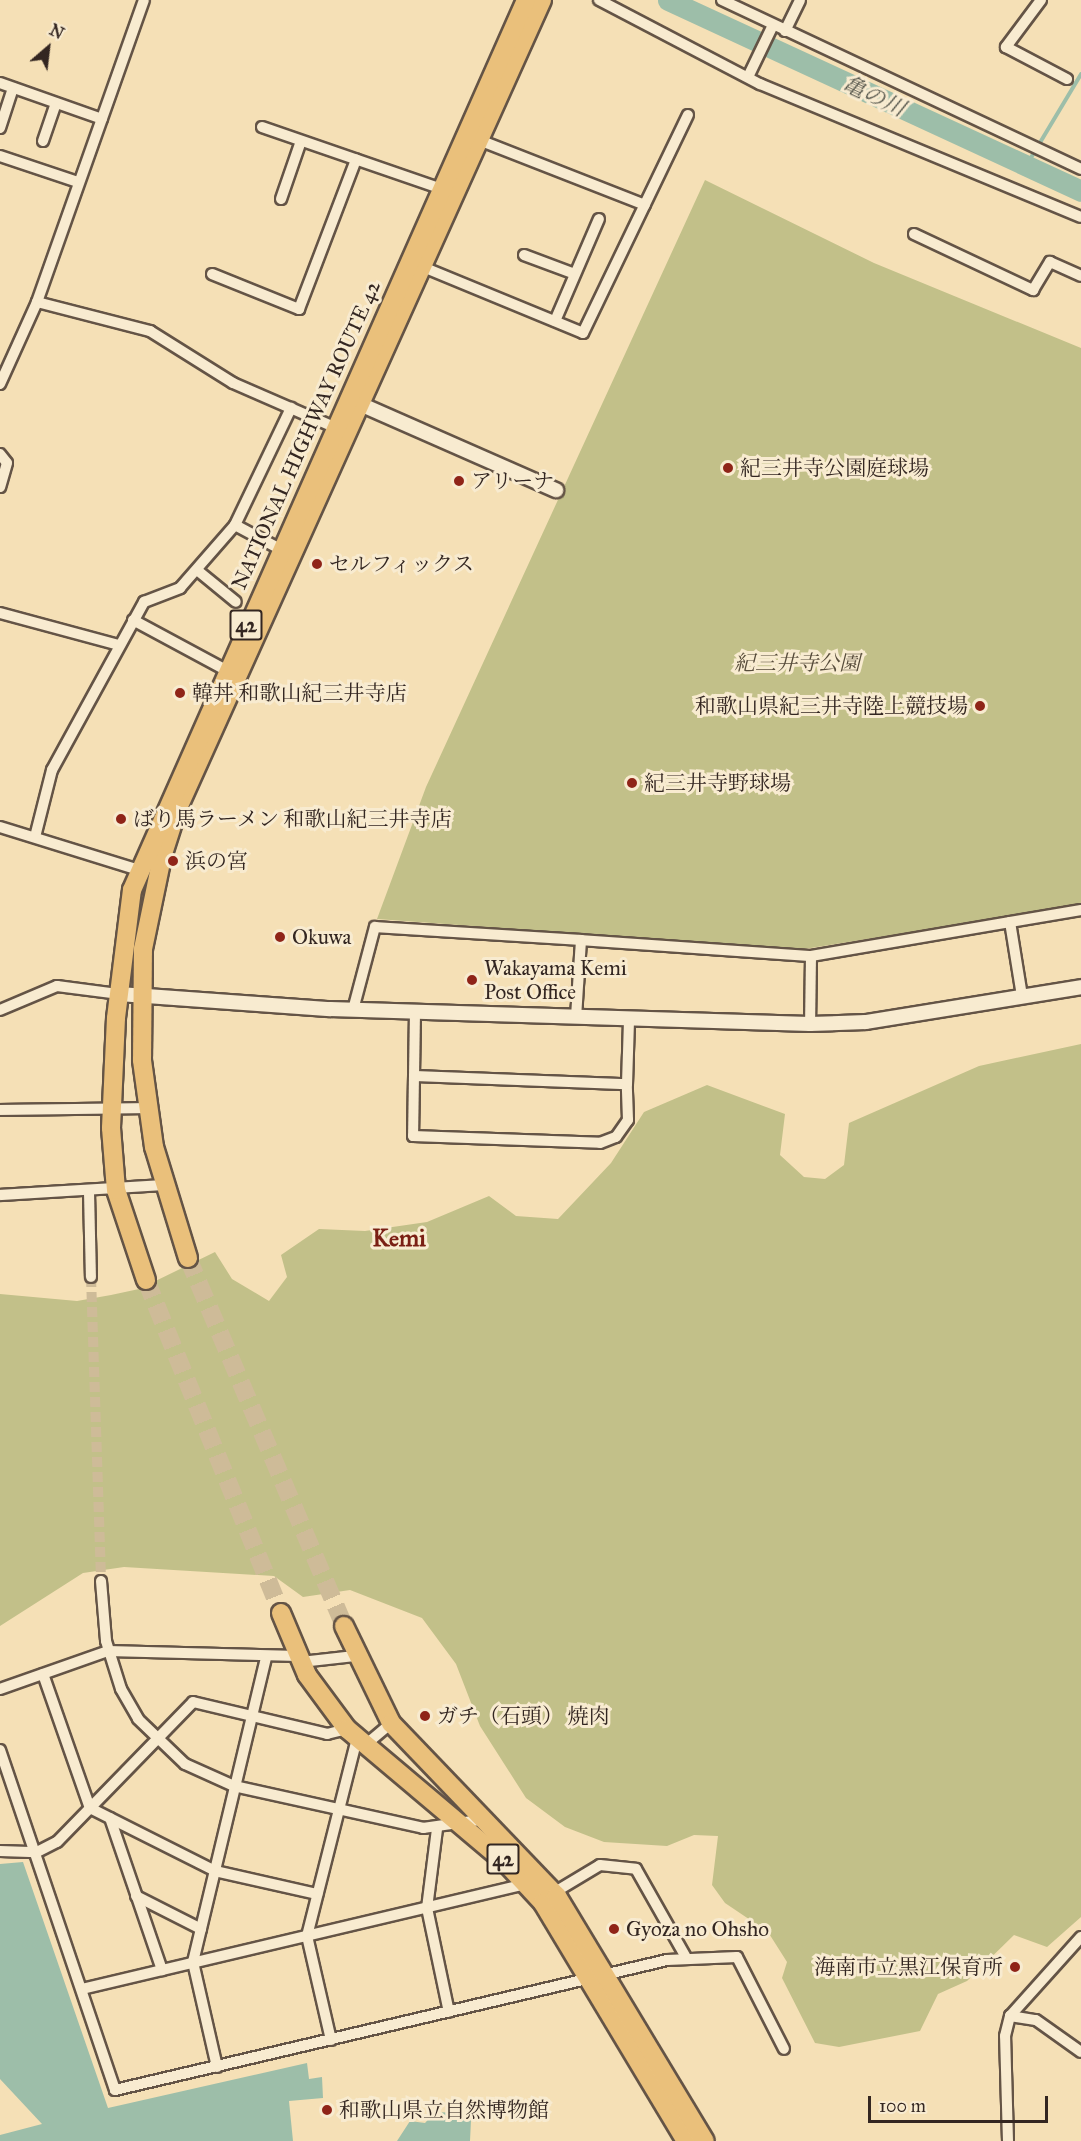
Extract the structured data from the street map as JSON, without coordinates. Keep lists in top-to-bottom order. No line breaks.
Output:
{"streets":{"highway":["NATIONAL HIGHWAY ROUTE 42","42"]},"districts":["Kemi"],"water":["亀の川"],"parks":["紀三井寺公園"],"places":["紀三井寺公園庭球場","アリーナ","セルフィックス","韓丼 和歌山紀三井寺店","和歌山県紀三井寺陸上競技場","紀三井寺野球場","ばり馬ラーメン 和歌山紀三井寺店","浜の宮","Okuwa","Wakayama Kemi Post Office","ガチ（石頭） 焼肉","Gyoza no Ohsho","海南市立黒江保育所","和歌山県立自然博物館"],"scale_bar":"100 m","north":"top right"}
